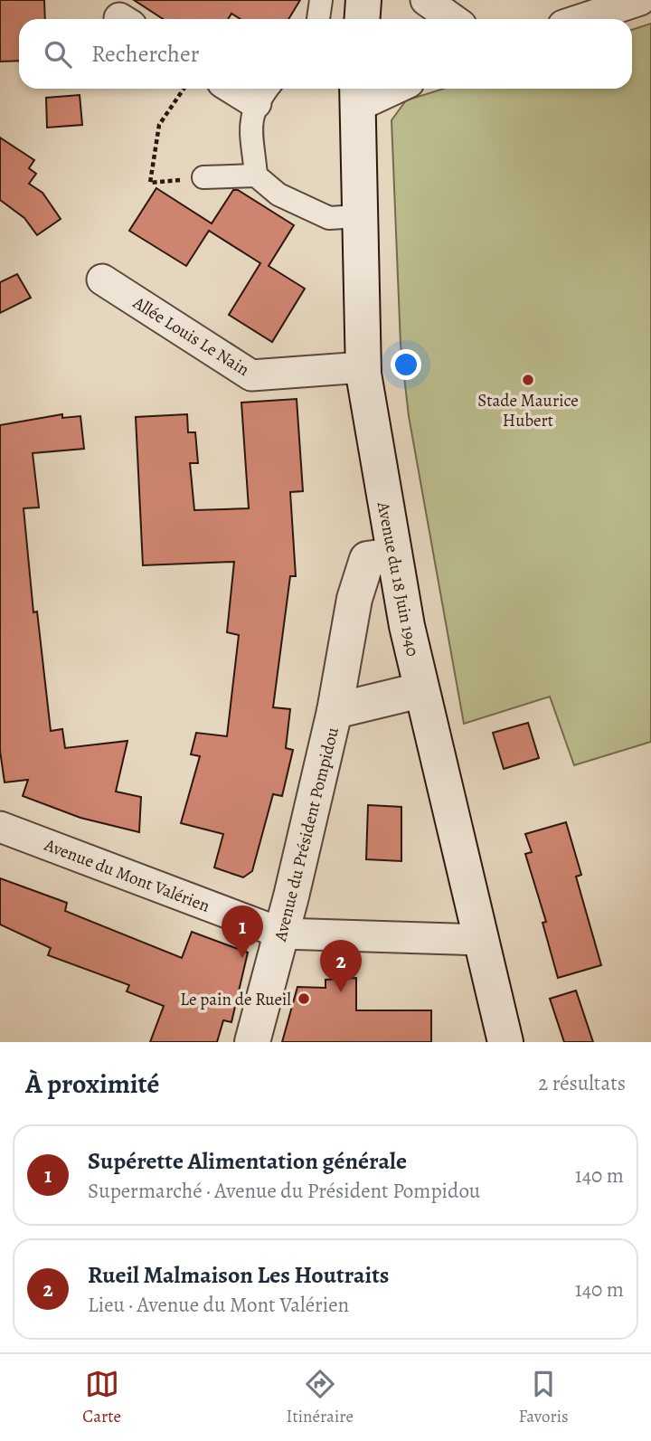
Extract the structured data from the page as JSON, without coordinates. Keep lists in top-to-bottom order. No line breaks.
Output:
{"streets":{"main road":["Avenue du 18 Juin 1940","Avenue du Président Pompidou"],"street":["Allée Louis Le Nain","Avenue du Mont Valérien"]},"crossings":[["Allée Louis Le Nain","Avenue du 18 Juin 1940"],["Avenue du 18 Juin 1940","Avenue du Président Pompidou"],["Avenue du 18 Juin 1940","Avenue du Mont Valérien"],["Avenue du Président Pompidou","Avenue du Mont Valérien"]],"places":["Stade Maurice Hubert","Le pain de Rueil"],"page":{"search":"Rechercher","pins":["1","2"],"heading":["À proximité","2 résultats"],"list":[{"mark":"1","name":"Supérette Alimentation générale","note":"Supermarché · Avenue du Président Pompidou","value":"140 m"},{"mark":"2","name":"Rueil Malmaison Les Houtraits","note":"Lieu · Avenue du Mont Valérien","value":"140 m"}],"nav":["Carte","Itinéraire","Favoris"]}}
